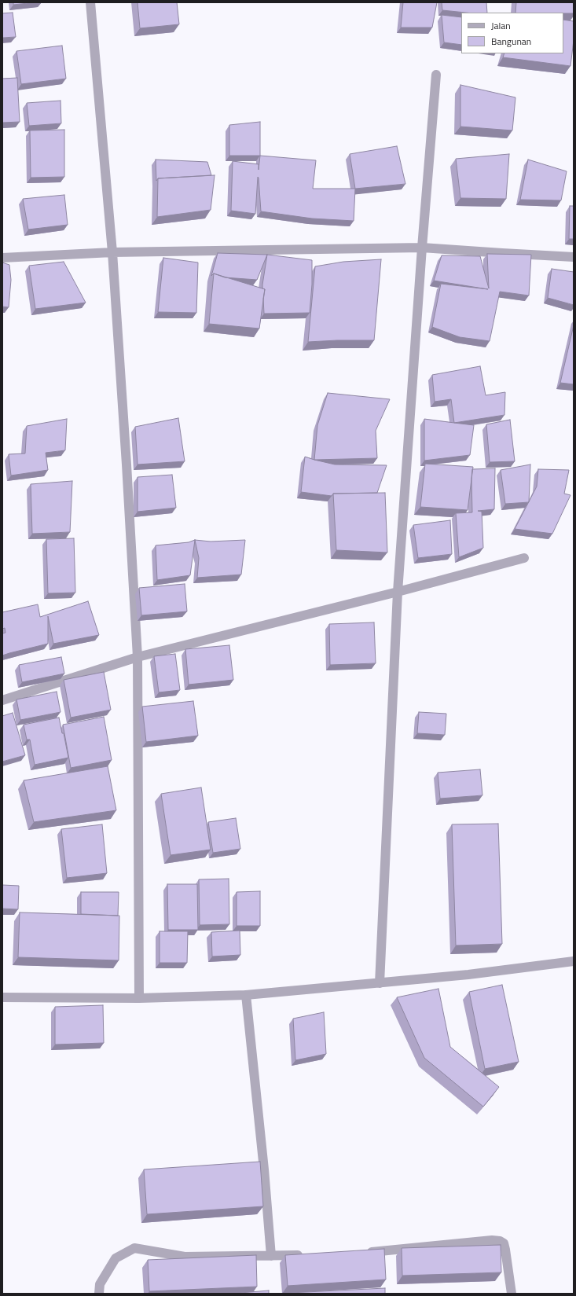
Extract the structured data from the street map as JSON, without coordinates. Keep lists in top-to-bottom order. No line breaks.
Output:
{"legend":["Jalan","Bangunan"]}
